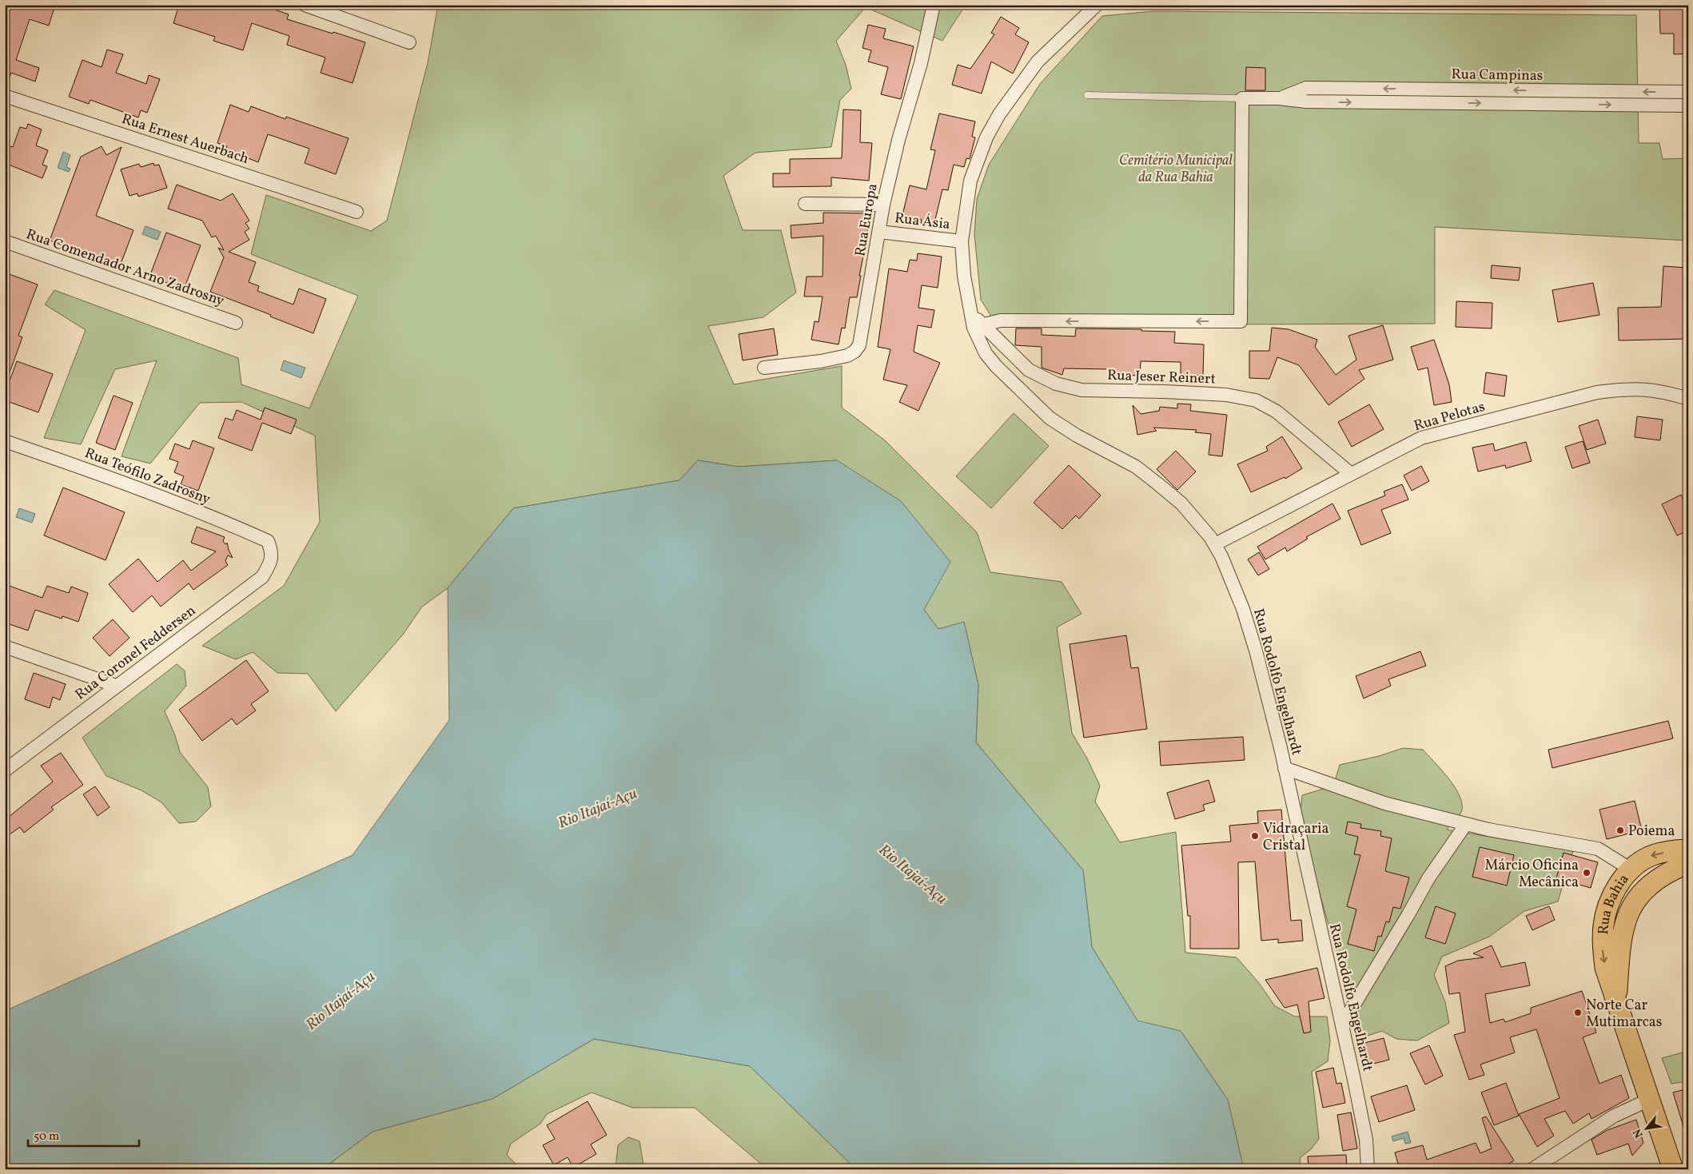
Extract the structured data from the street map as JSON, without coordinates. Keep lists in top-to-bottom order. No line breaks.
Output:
{"streets":{"main road":["Rua Bahia"],"street":["Rua Campinas","Rua Ernest Auerbach","Rua Europa","Rua Ásia","Rua Comendador Arno Zadrosny","Rua Jeser Reinert","Rua Pelotas","Rua Teófilo Zadrosny","Rua Coronel Feddersen","Rua Rodolfo Engelhardt"]},"crossings":[["Rua Europa","Rua Ásia"],["Rua Ásia","Rua Rodolfo Engelhardt"],["Rua Jeser Reinert","Rua Pelotas"],["Rua Jeser Reinert","Rua Rodolfo Engelhardt"],["Rua Pelotas","Rua Rodolfo Engelhardt"],["Rua Teófilo Zadrosny","Rua Coronel Feddersen"]],"water":["Rio Itajaí-Açu"],"parks":["Cemitério Municipal da Rua Bahia"],"places":["Poiema","Vidraçaria Cristal","Márcio Oficina Mecânica","Norte Car Mutimarcas"],"scale_bar":"50 m","north":"bottom left"}
